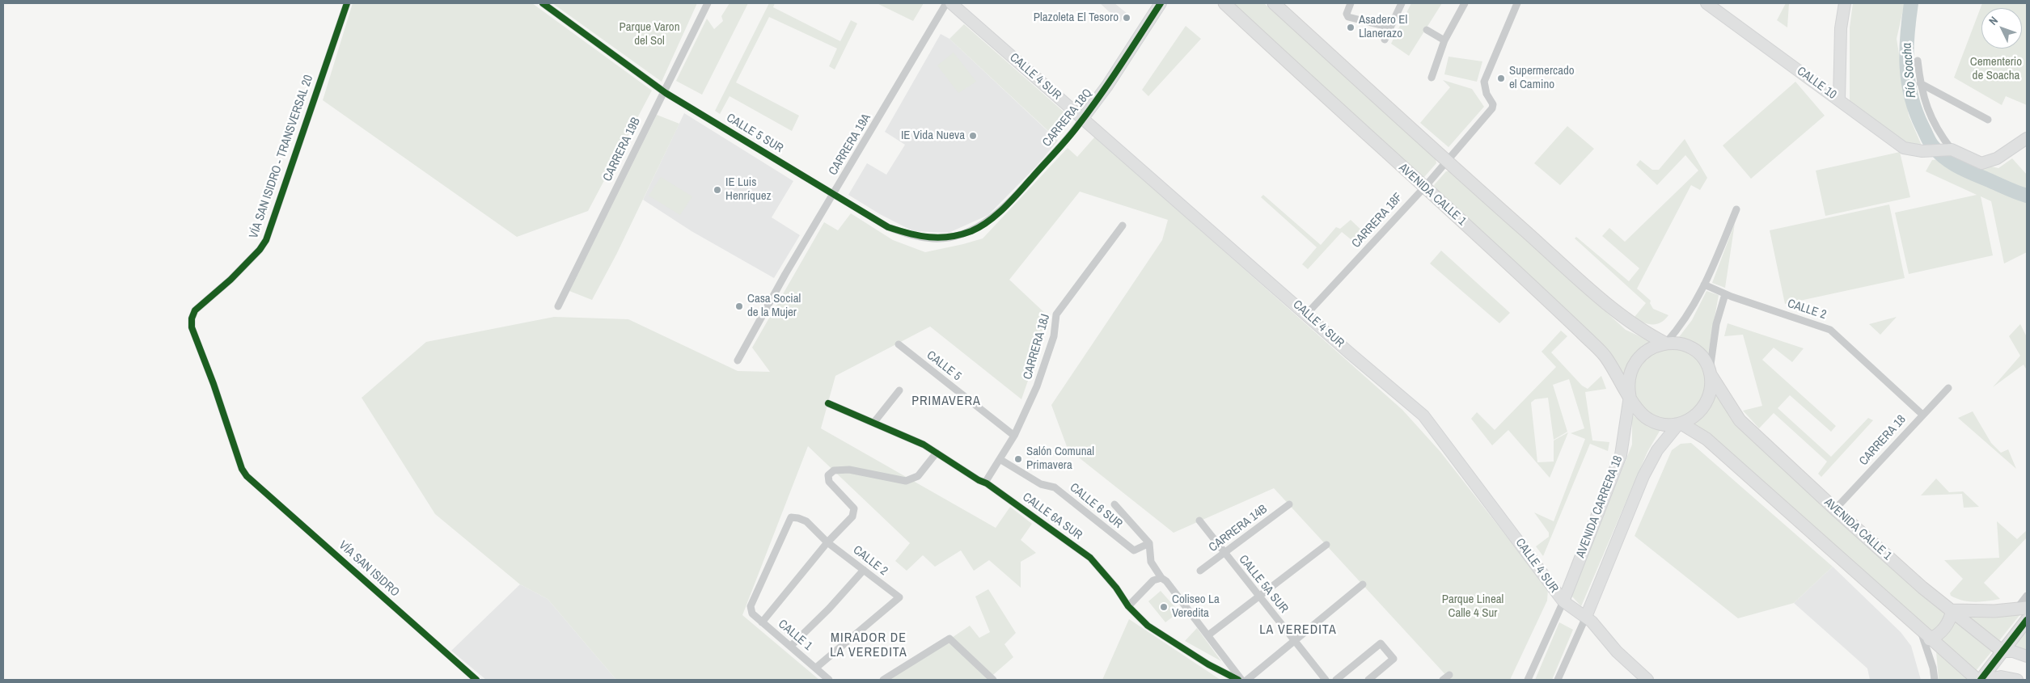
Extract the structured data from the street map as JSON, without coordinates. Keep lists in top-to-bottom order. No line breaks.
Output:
{"streets":{"main road":["CALLE 4 SUR","CALLE 10","CARRERA 18Q","AVENIDA CALLE 1","AVENIDA CARRERA 18"],"street":["CALLE 5 SUR","CARRERA 19A","CARRERA 19B","VÍA SAN ISIDRO - TRANSVERSAL 20","CARRERA 18F","CALLE 2","CARRERA 18J","CALLE 5","CARRERA 18","CALLE 6 SUR","CALLE 6A SUR","CARRERA 14B","VÍA SAN ISIDRO","CALLE 5A SUR","CALLE 1"]},"crossings":[["CALLE 4 SUR","CARRERA 18Q"],["CALLE 4 SUR","CARRERA 18F"],["CALLE 4 SUR","AVENIDA CARRERA 18"],["CARRERA 18Q","CALLE 5 SUR"],["CALLE 5 SUR","CARRERA 19A"],["CALLE 5 SUR","CARRERA 19B"],["VÍA SAN ISIDRO - TRANSVERSAL 20","VÍA SAN ISIDRO"],["AVENIDA CALLE 1","CARRERA 18F"],["AVENIDA CALLE 1","CARRERA 18"],["AVENIDA CALLE 1","AVENIDA CARRERA 18"],["CALLE 2","CARRERA 18"],["CALLE 2","AVENIDA CARRERA 18"],["CALLE 2","CALLE 1"],["CARRERA 18J","CALLE 5"],["CARRERA 18J","CALLE 6 SUR"],["CARRERA 18J","CALLE 6A SUR"],["CARRERA 14B","CALLE 5A SUR"]],"districts":["PRIMAVERA","LA VEREDITA","MIRADOR DE LA VEREDITA"],"water":["Río Soacha"],"parks":["Parque Varon del Sol","Cementerio de Soacha","Parque Lineal Calle 4 Sur"],"places":["Plazoleta El Tesoro","Asadero El Llanerazo","Supermercado el Camino","IE Vida Nueva","IE Luis Henríquez","Casa Social de la Mujer","Salón Comunal Primavera","Coliseo La Veredita"],"north":"top left"}
